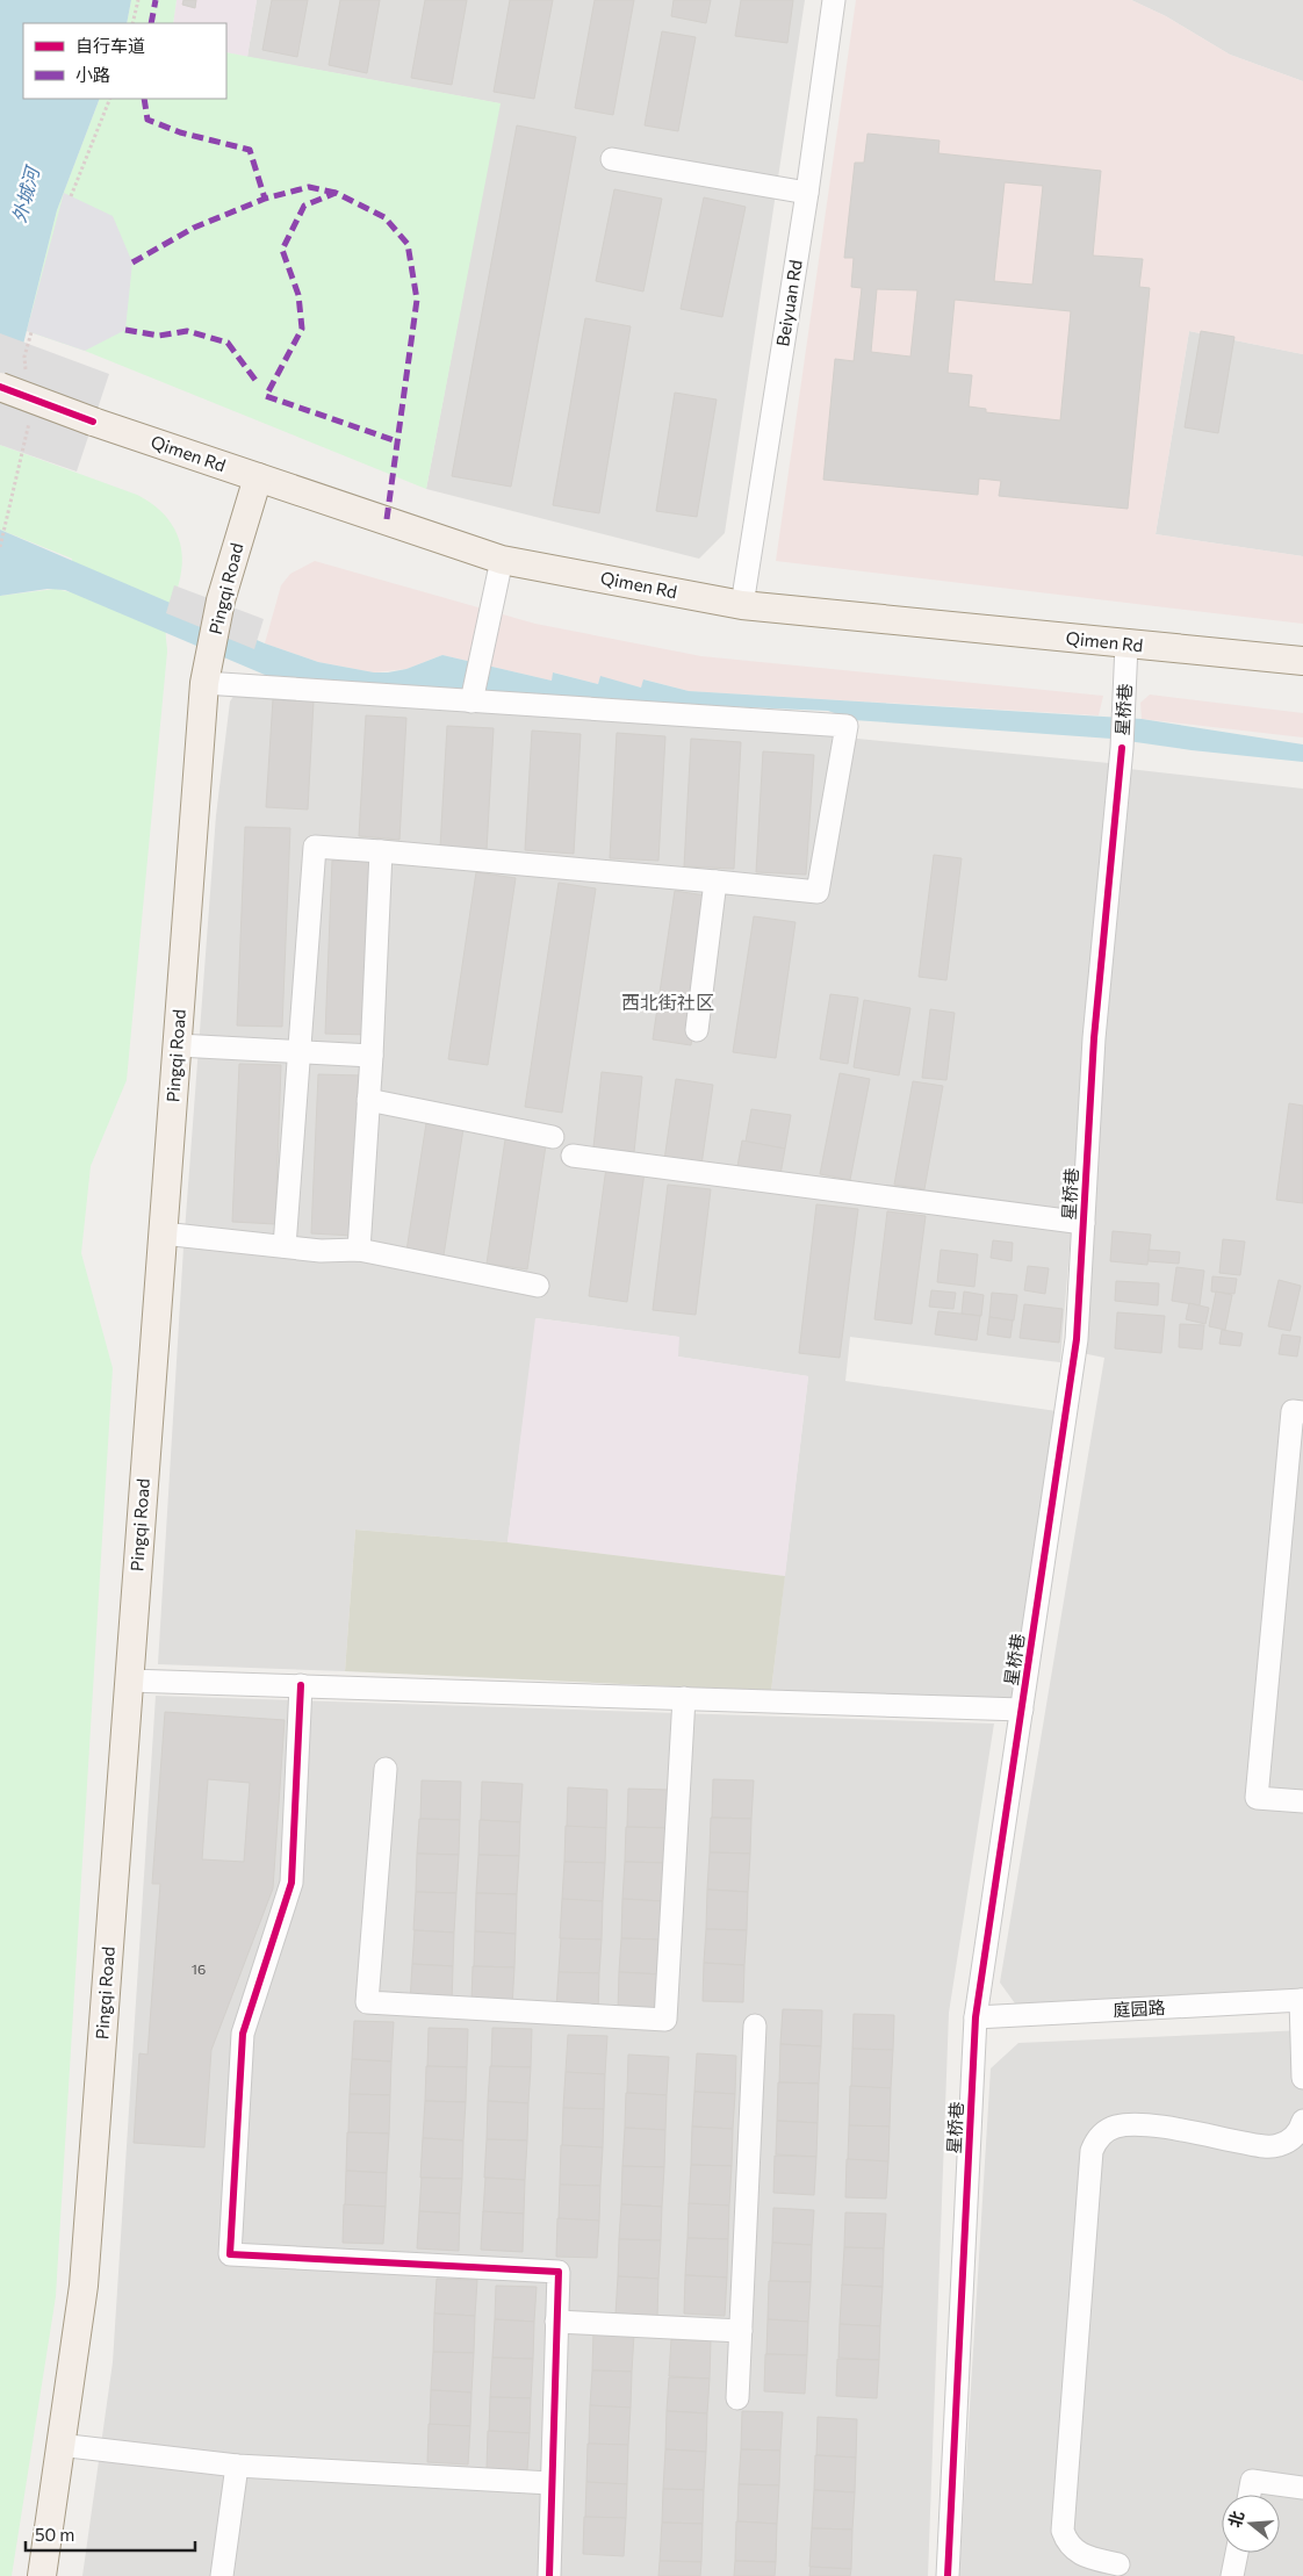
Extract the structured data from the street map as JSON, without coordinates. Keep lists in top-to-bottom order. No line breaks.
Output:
{"streets":{"main road":["Qimen Rd","Pingqi Road"],"street":["Beiyuan Rd","星桥巷","庭园路"]},"crossings":[["Beiyuan Rd","Qimen Rd"],["Qimen Rd","Pingqi Road"],["Qimen Rd","星桥巷"],["星桥巷","庭园路"]],"districts":["西北街社区"],"water":["外城河"],"house_numbers":["16"],"legend":["自行车道","小路"],"scale_bar":"50 m","north":"left"}
